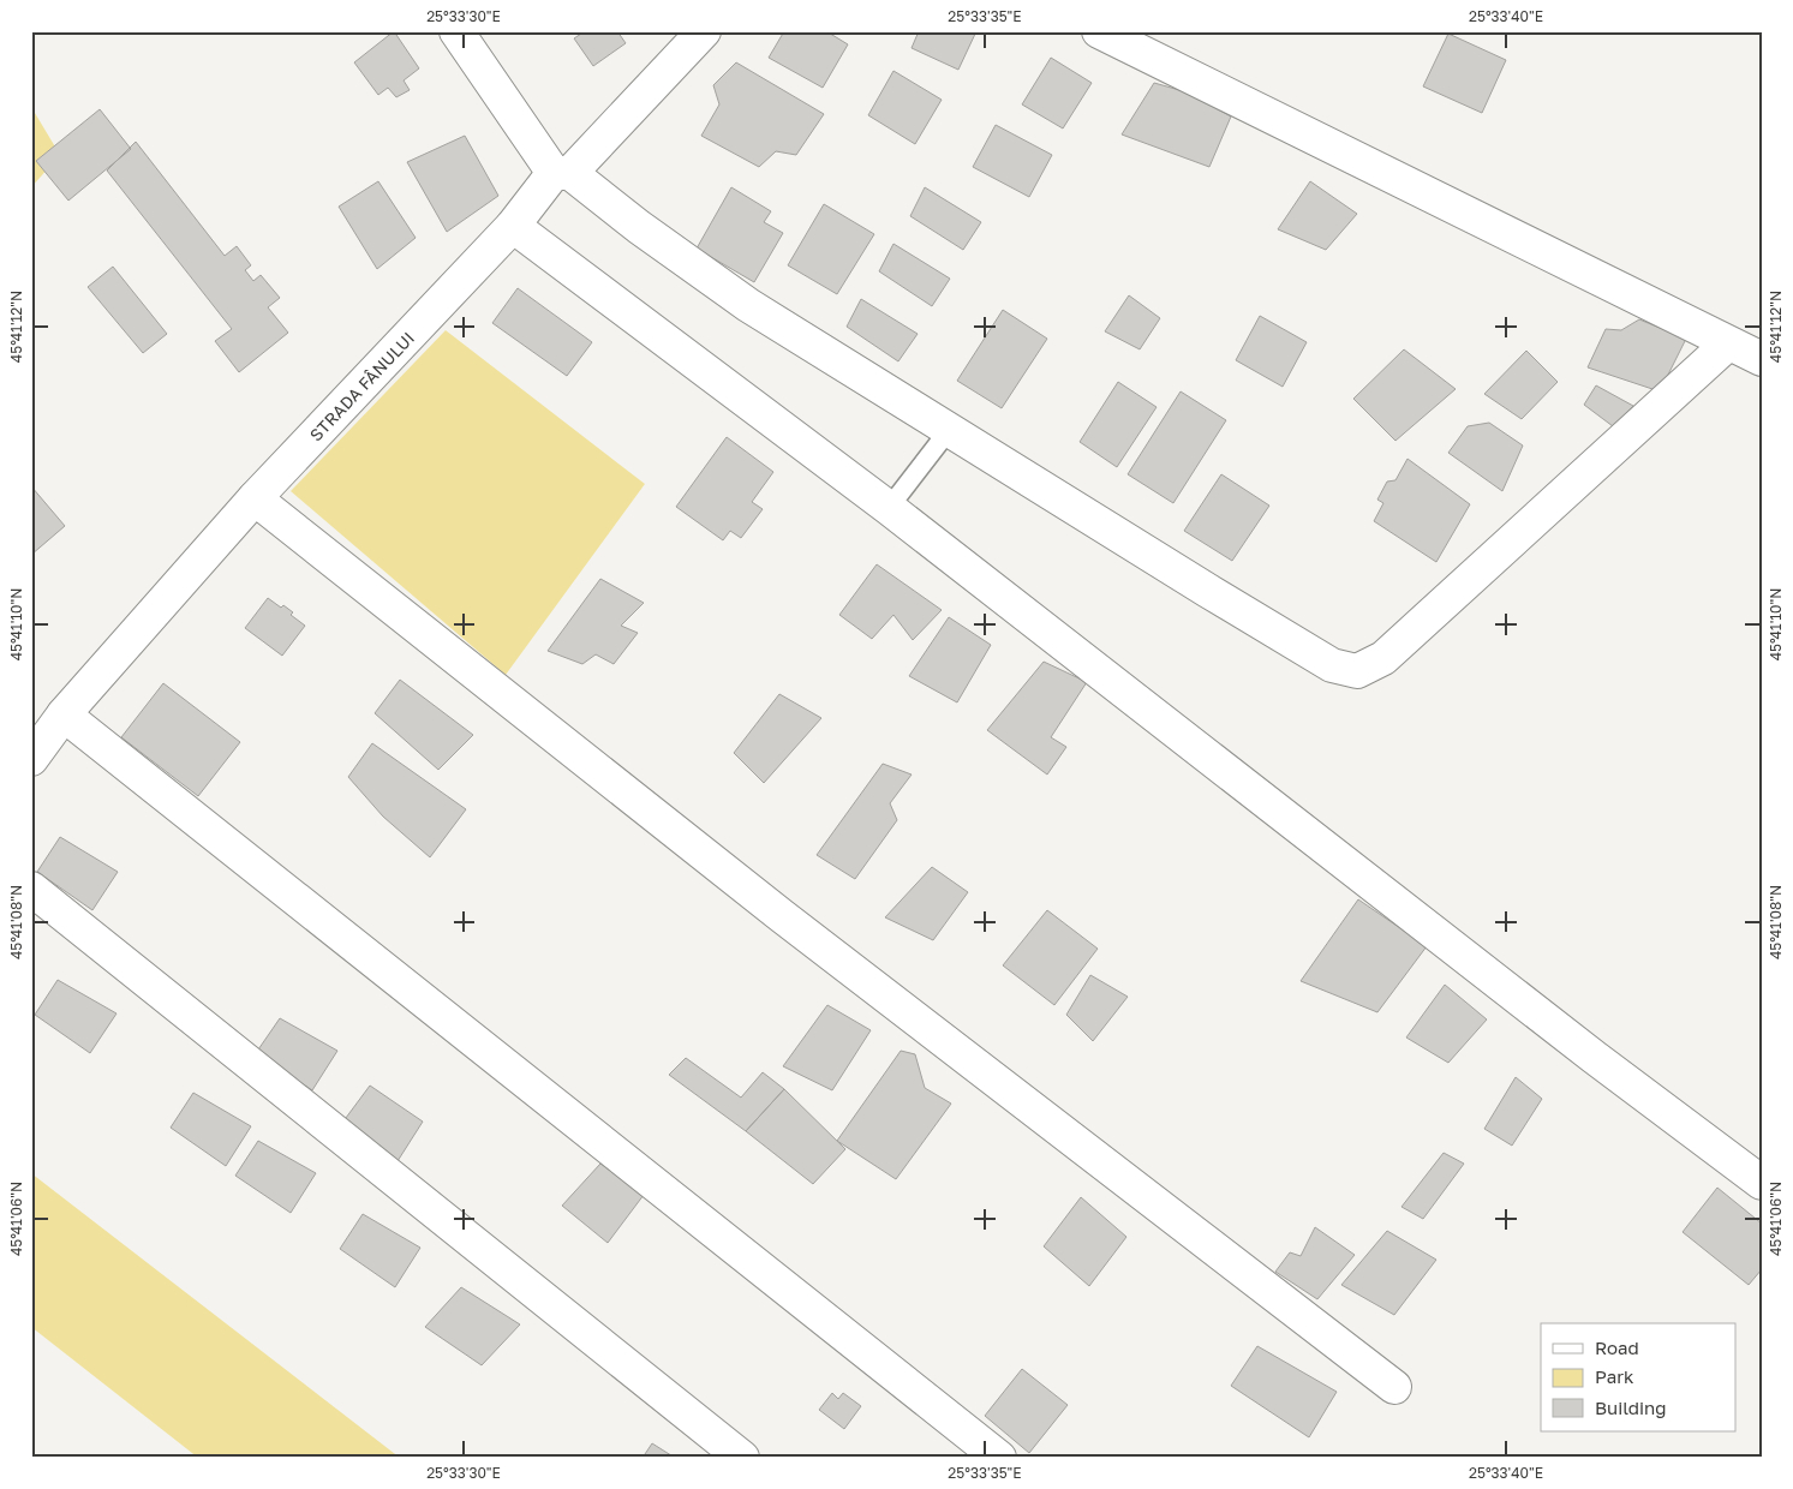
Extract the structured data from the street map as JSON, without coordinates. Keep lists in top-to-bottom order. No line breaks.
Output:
{"streets":{"street":["STRADA FÂNULUI"]},"legend":["Road","Park","Building"],"coordinates":["25°33'30\"E","25°33'35\"E","25°33'40\"E","45°41'12\"N","45°41'10\"N","45°41'08\"N","45°41'06\"N"]}
